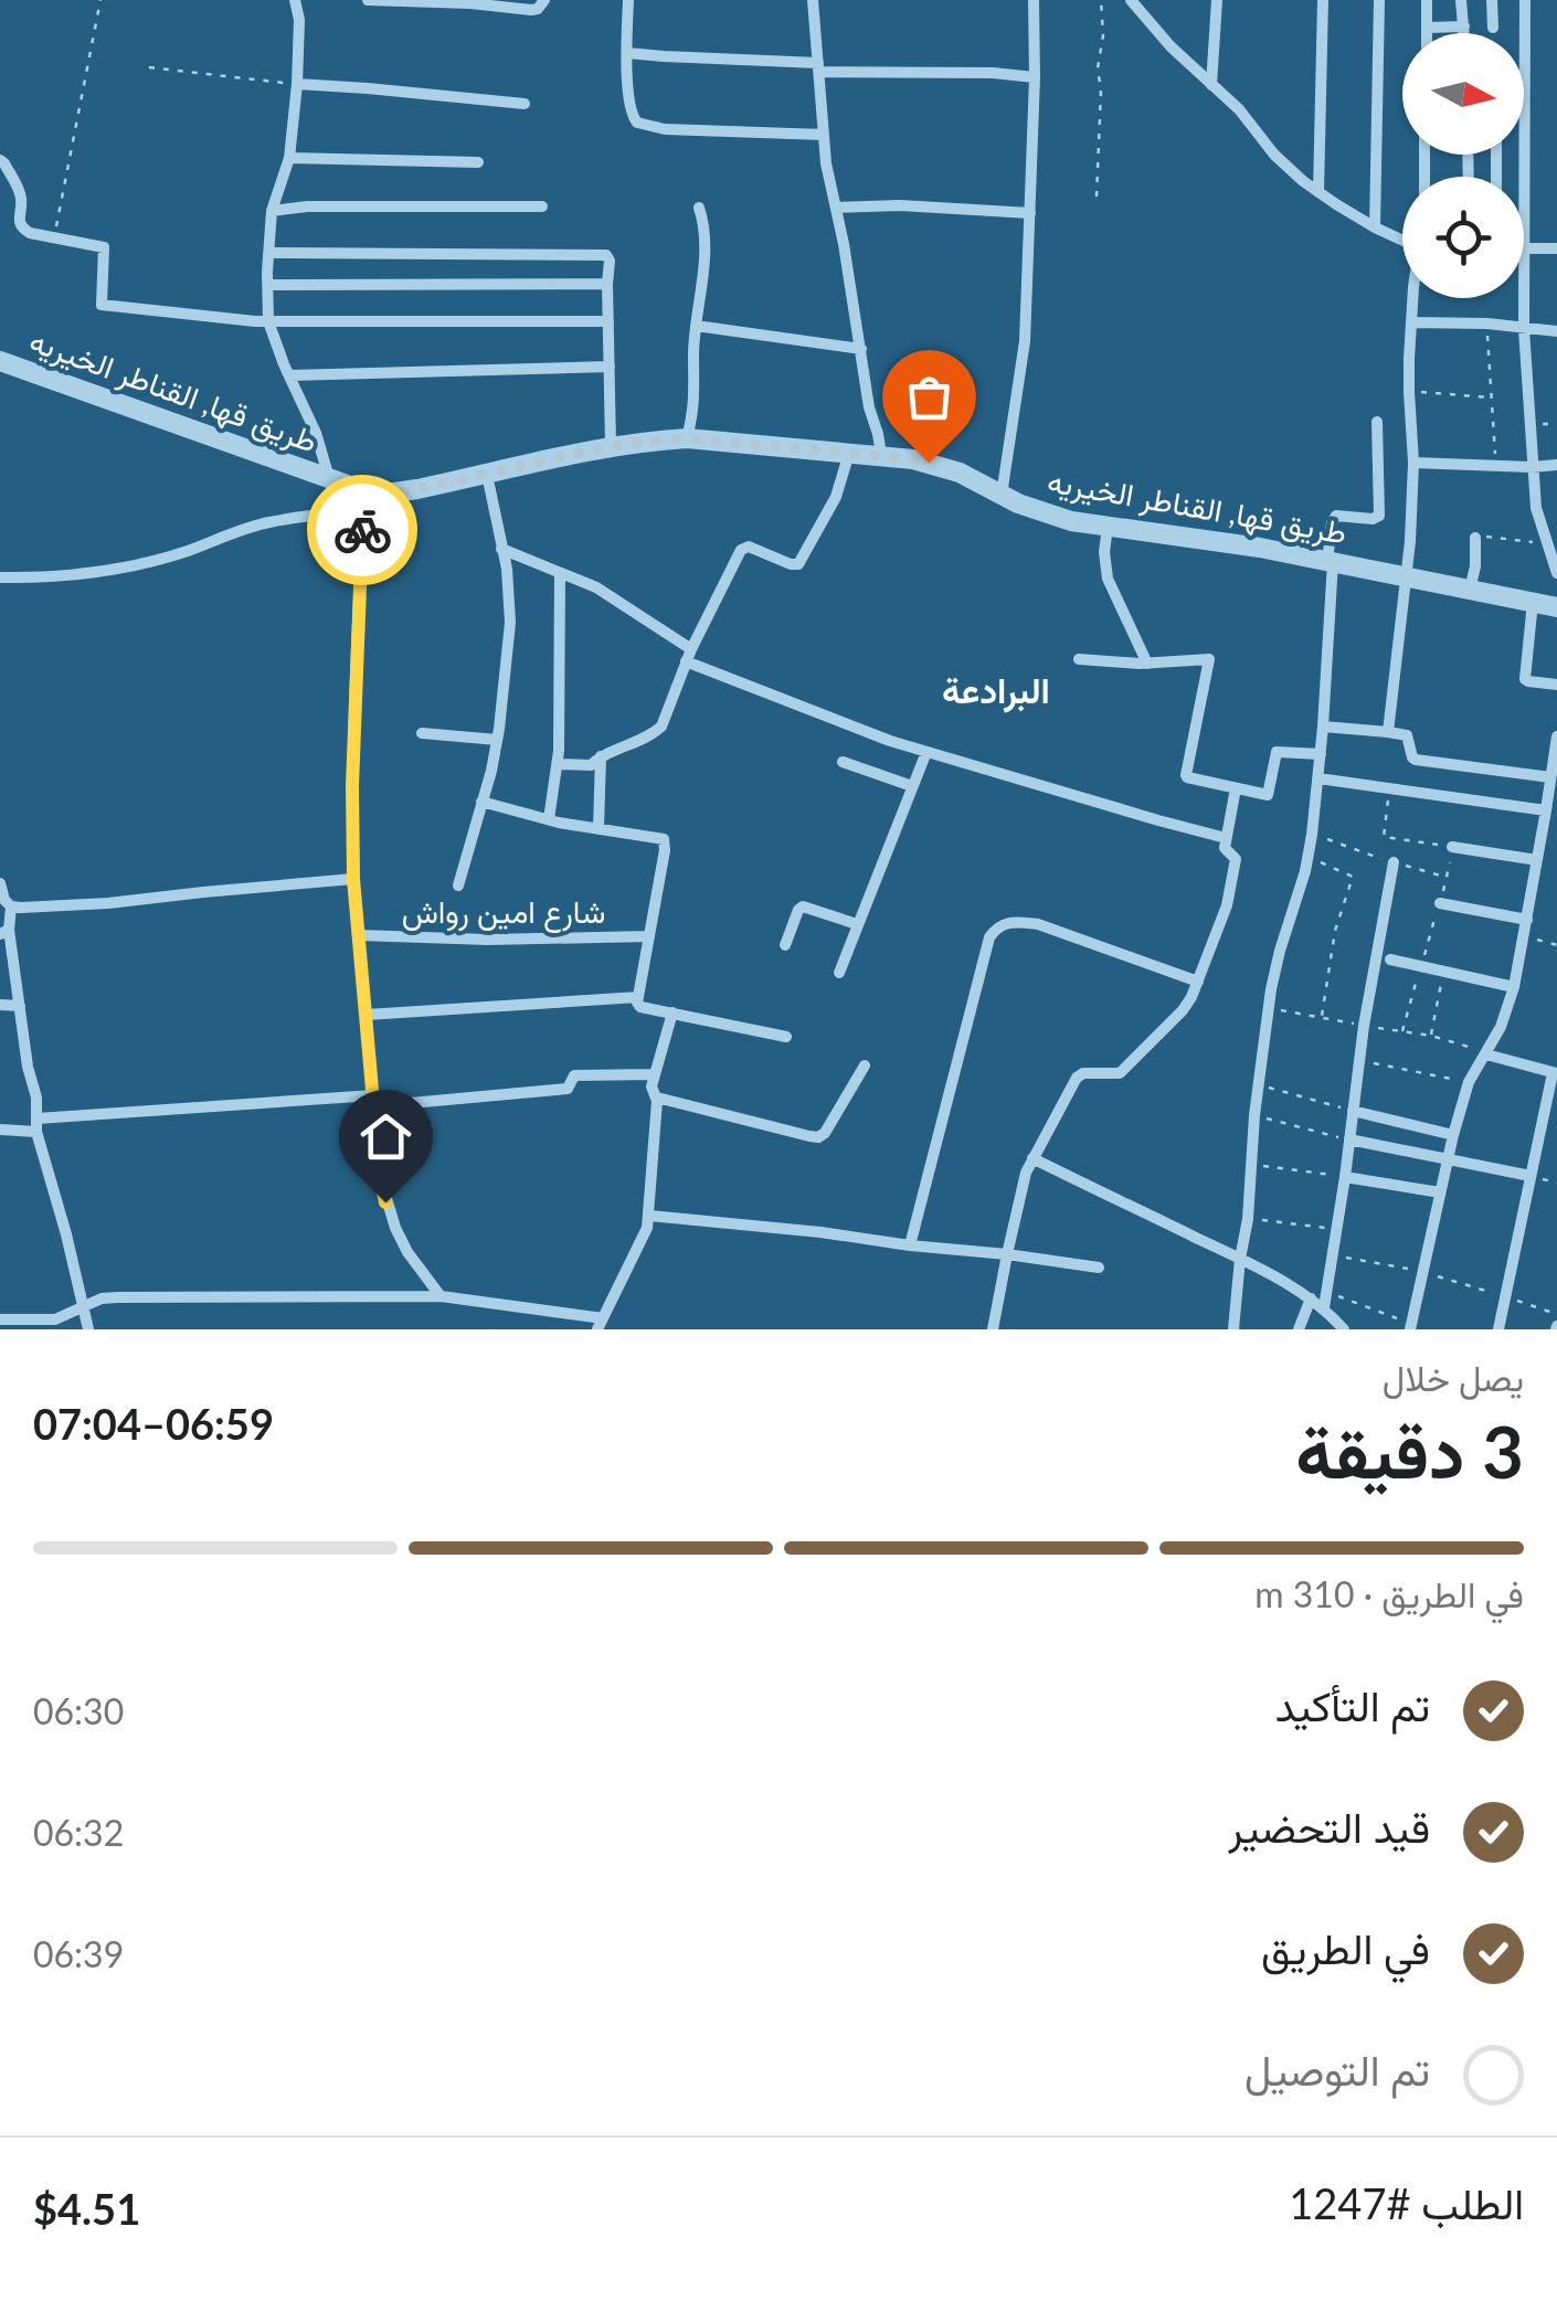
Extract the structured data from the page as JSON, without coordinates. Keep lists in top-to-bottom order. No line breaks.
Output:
{"streets":{"street":["طريق قها, القناطر الخيريه","شارع امين رواش"]},"districts":["البرادعة"],"north":"right","page":{"heading":["3 دقيقة","يصل خلال","06:59–07:04"],"panel":["الطلب #1247","$4.51"],"bar":"في الطريق · 310 m","list":[["تم التأكيد","06:30"],["قيد التحضير","06:32"],["في الطريق","06:39"],"تم التوصيل"]}}
